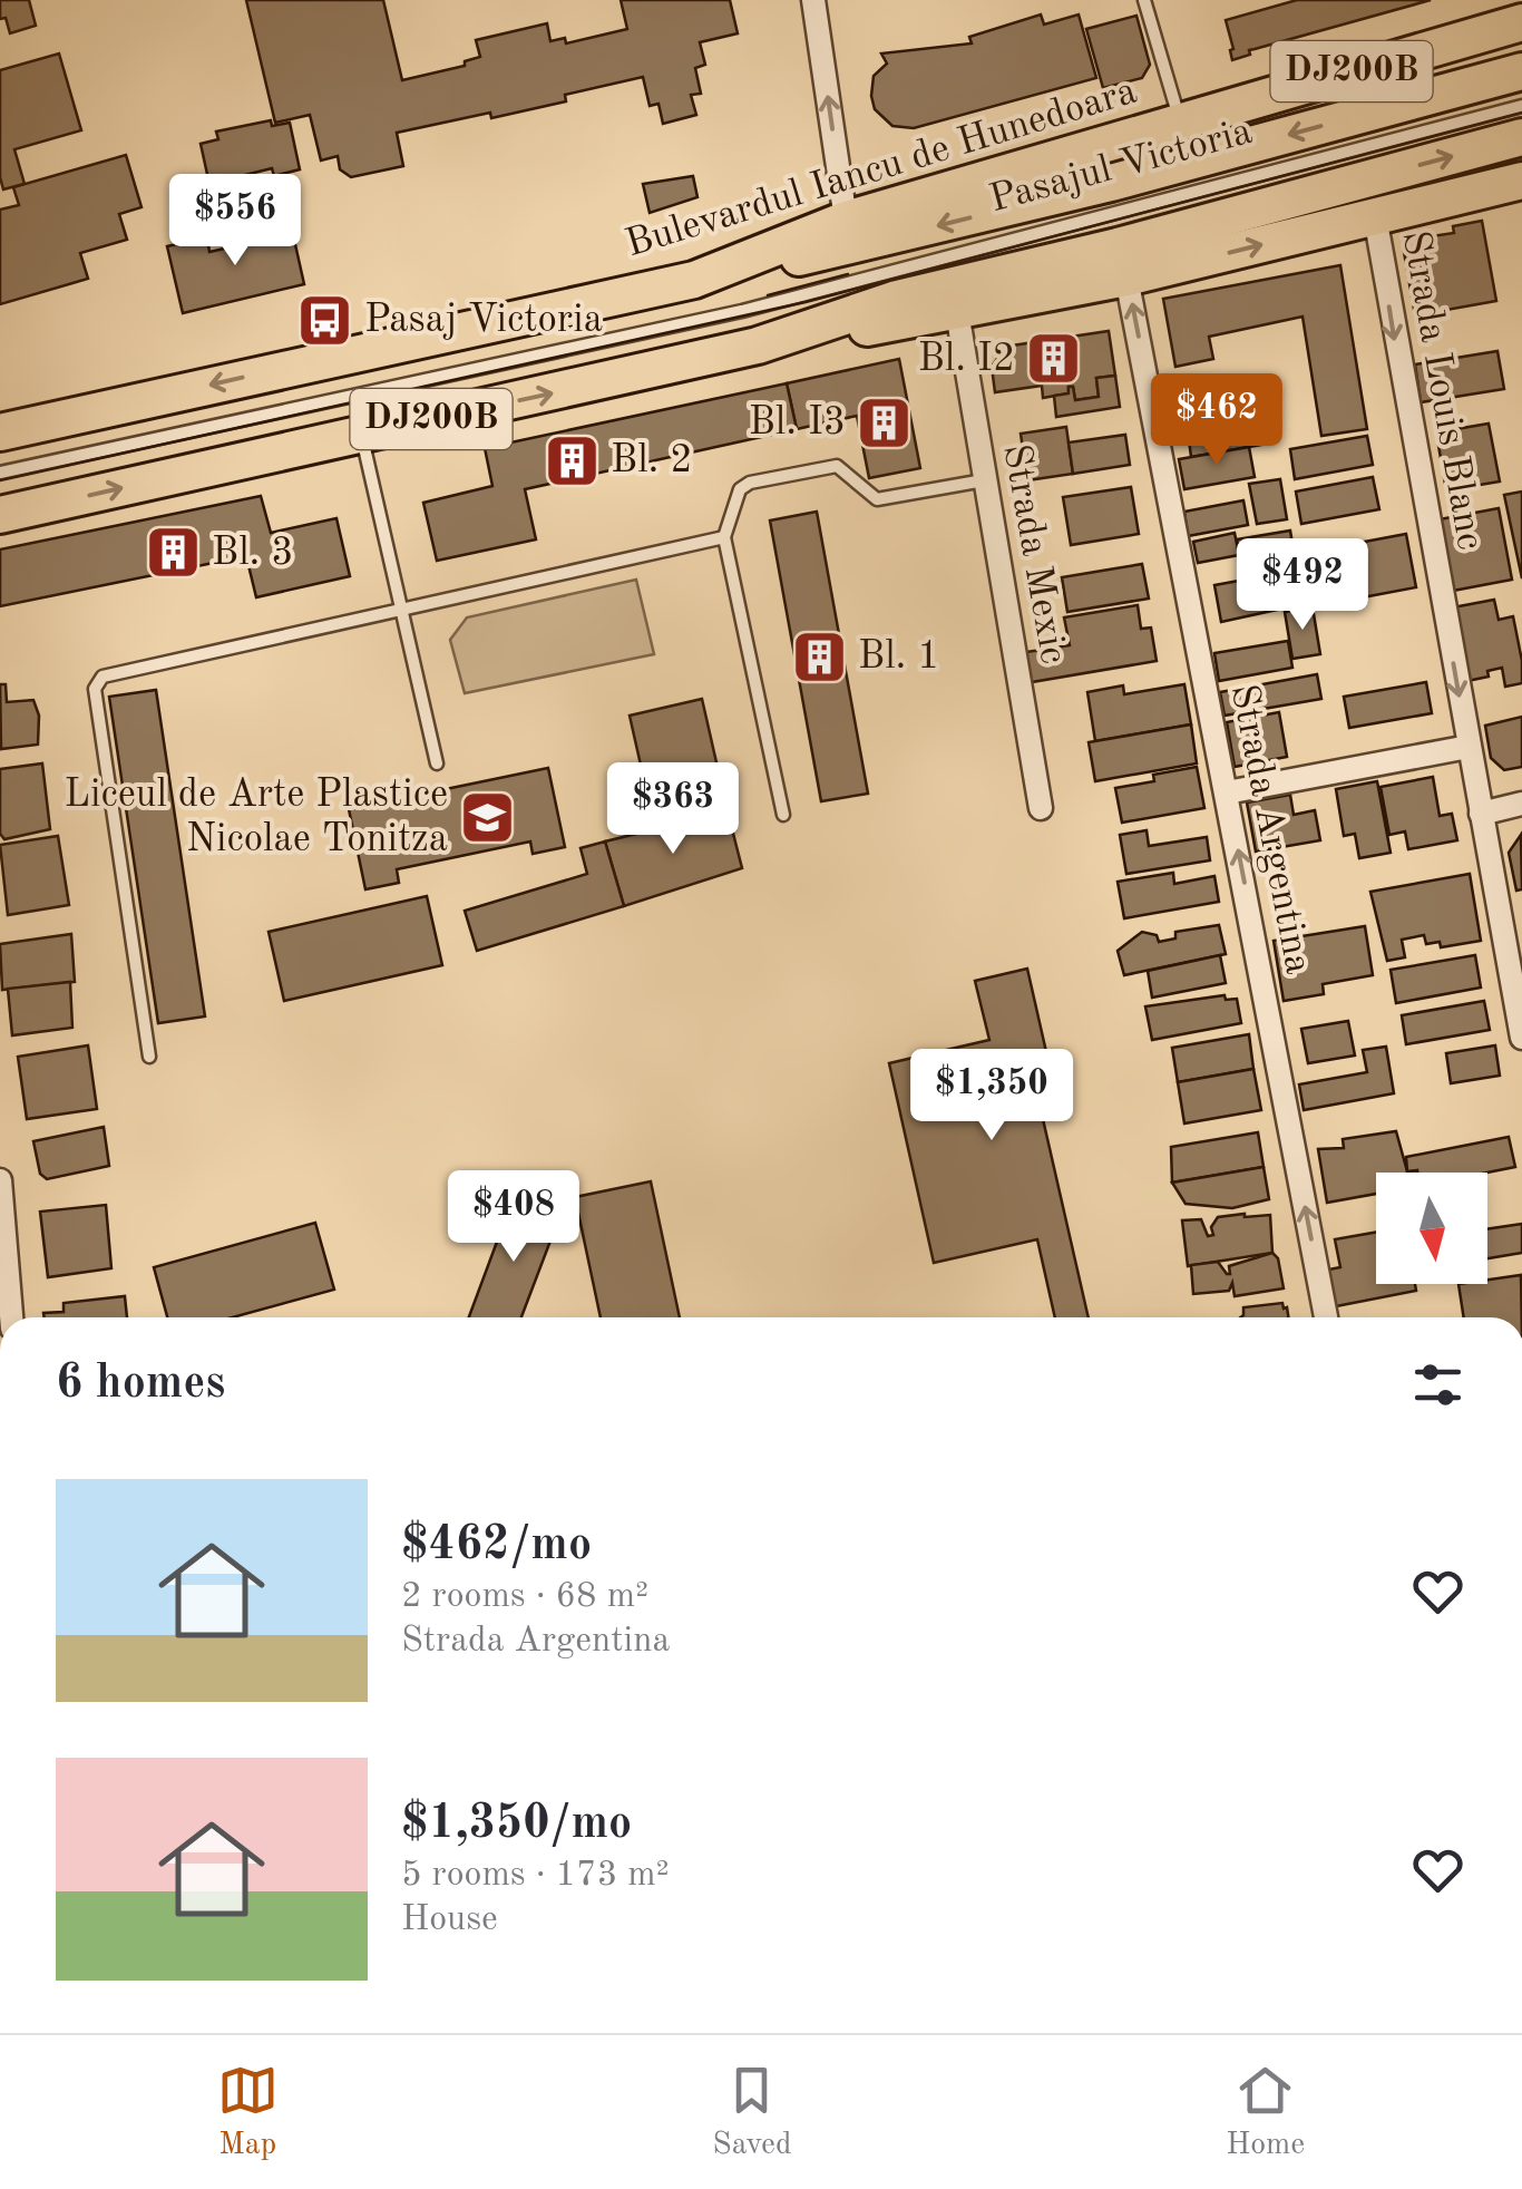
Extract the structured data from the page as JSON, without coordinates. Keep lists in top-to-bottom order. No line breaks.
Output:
{"streets":{"main road":["DJ200B","Pasajul Victoria","Bulevardul Iancu de Hunedoara"],"street":["Strada Louis Blanc","Strada Mexic","Strada Argentina"]},"crossings":[["DJ200B","Pasajul Victoria"],["DJ200B","Strada Louis Blanc"],["DJ200B","Strada Mexic"],["DJ200B","Strada Argentina"],["Pasajul Victoria","Bulevardul Iancu de Hunedoara"],["Pasajul Victoria","Strada Mexic"]],"one_way":["Strada Louis Blanc","Strada Argentina"],"places":{"bus stop":["Pasaj Victoria"],"building":["Bl. I2","Bl. I3","Bl. 2","Bl. 3","Bl. 1"],"school or university":["Liceul de Arte Plastice Nicolae Tonitza"]},"north":"bottom","page":{"price":["$556","$462","$492","$363","$1,350","$408"],"heading":"6 homes","list":[{"name":"$462/mo","note":"2 rooms · 68 m² · Strada Argentina"},{"name":"$1,350/mo","note":"5 rooms · 173 m² · House"}],"tabs":["Map","Saved","Home"]}}
